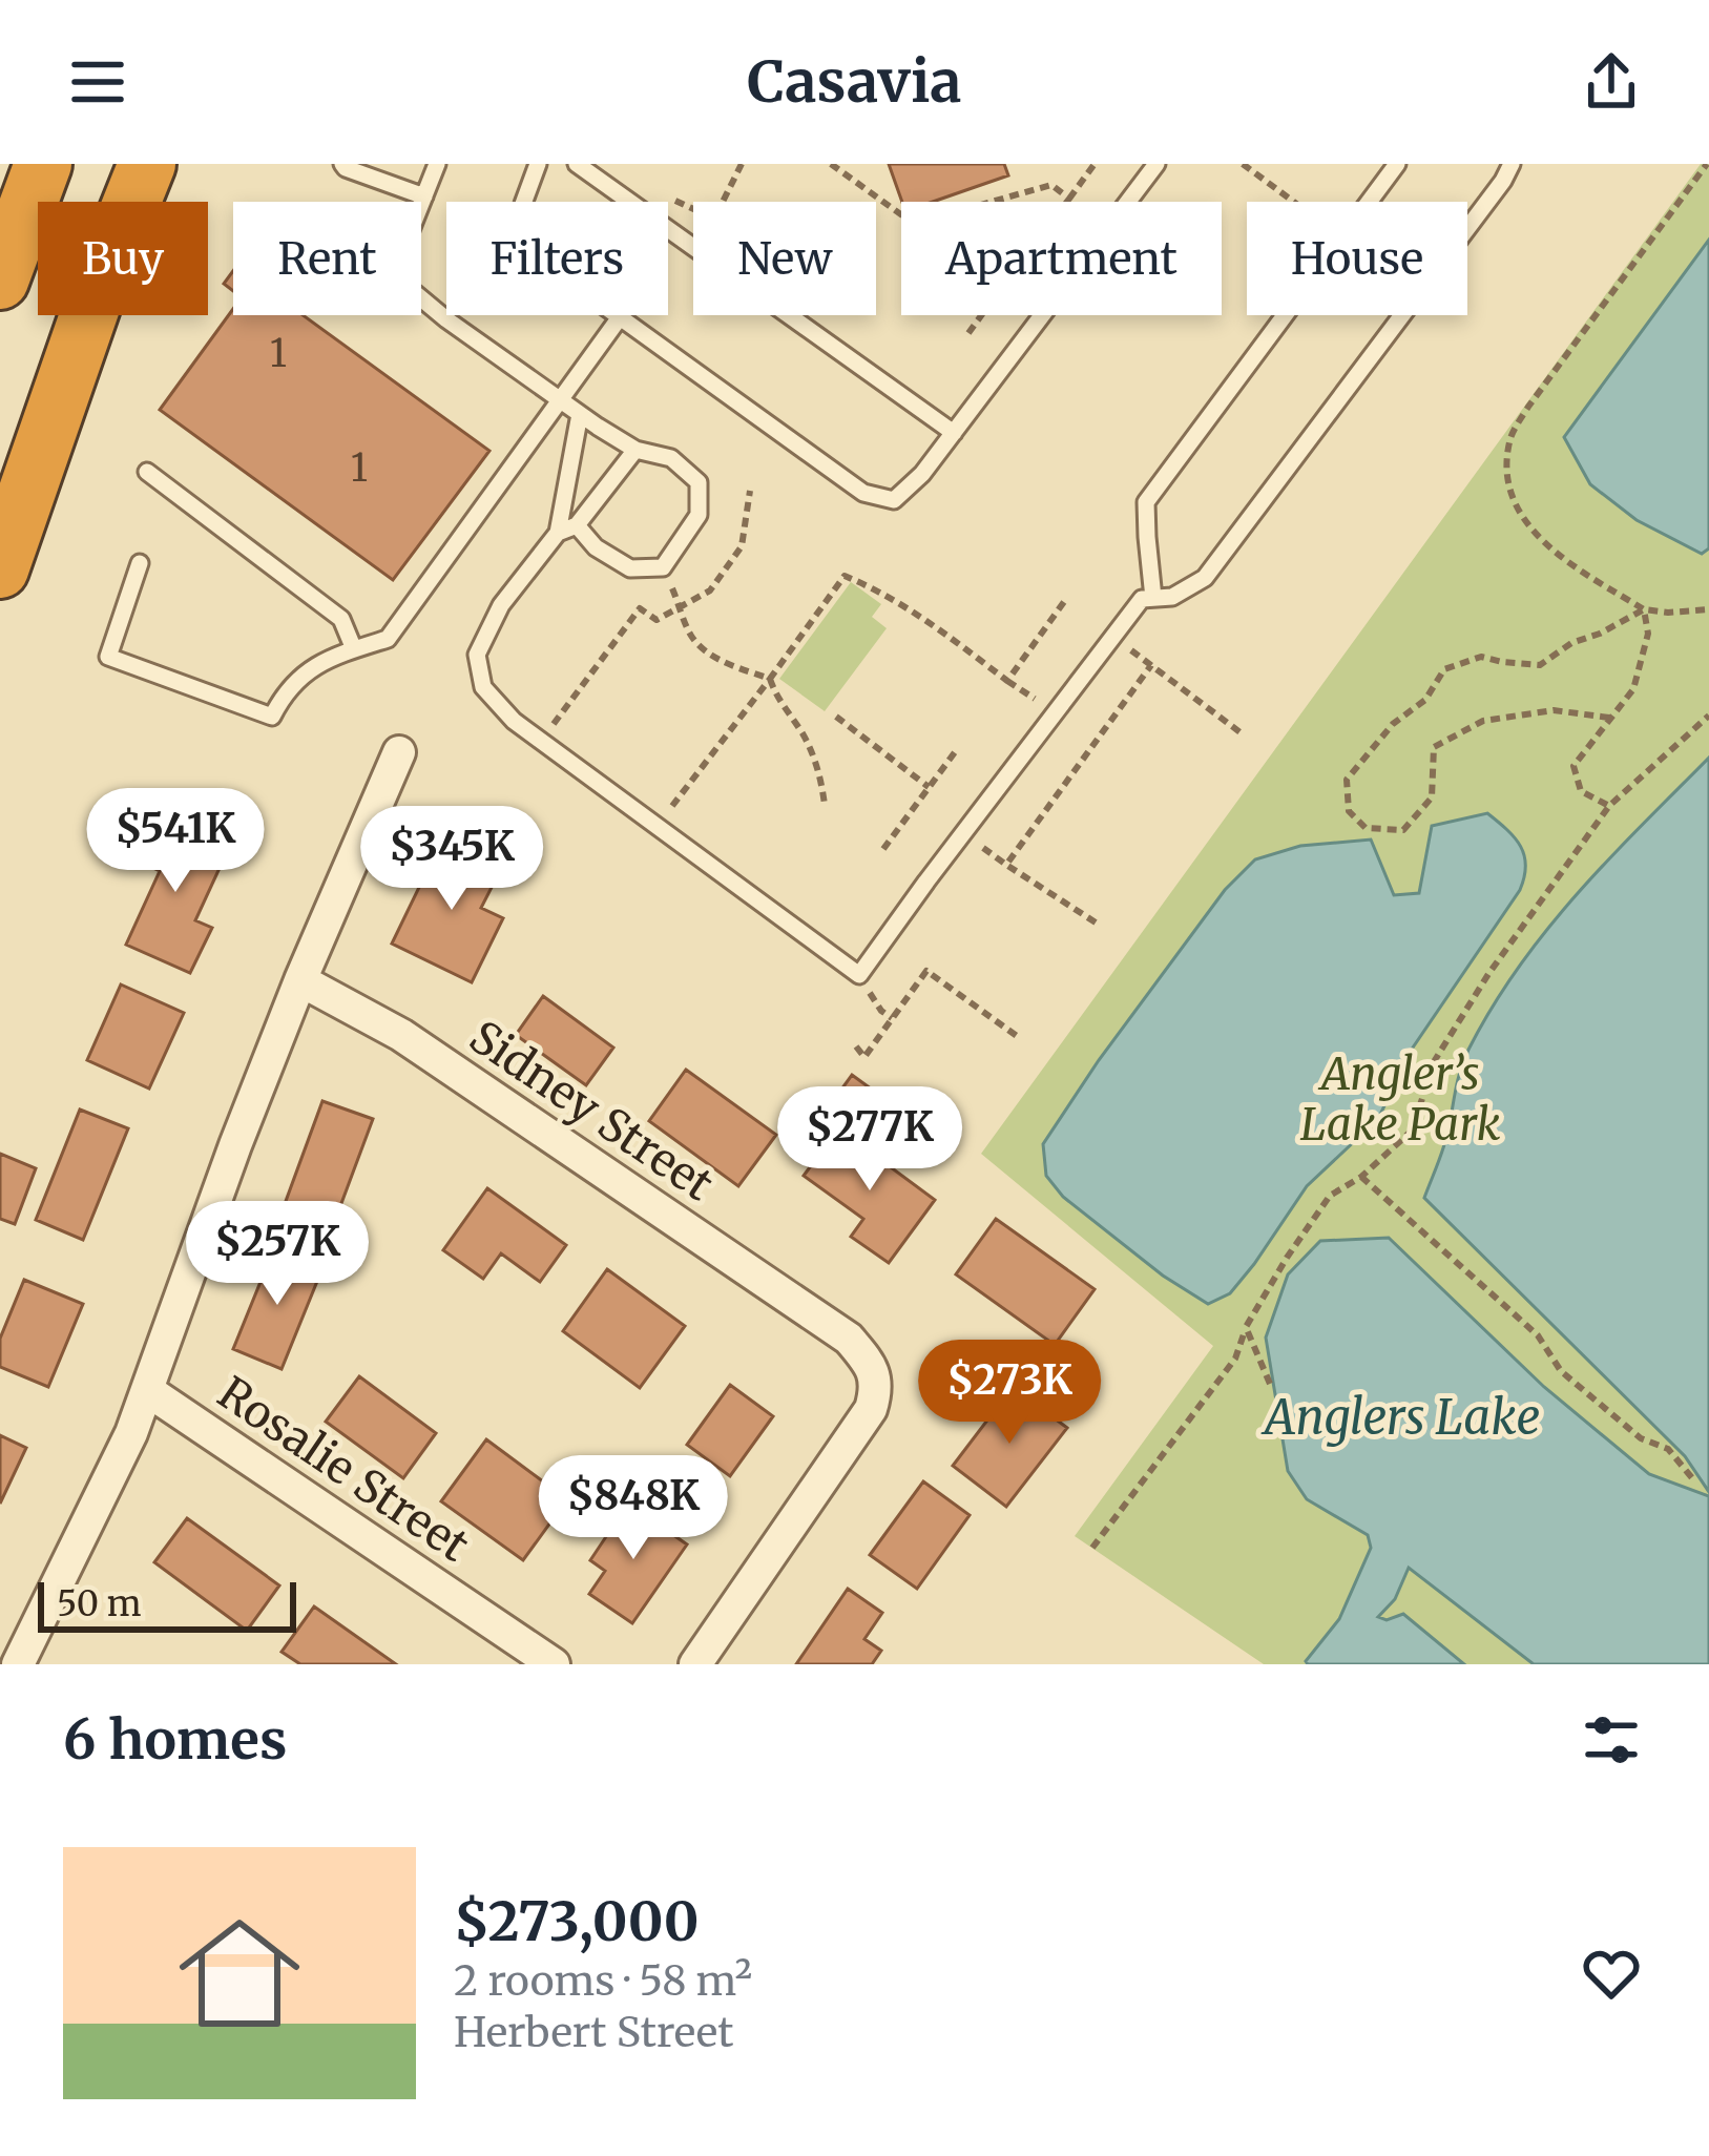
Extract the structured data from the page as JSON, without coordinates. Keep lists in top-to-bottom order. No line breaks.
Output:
{"streets":{"street":["Sidney Street","Rosalie Street"]},"water":["Anglers Lake"],"parks":["Angler’s Lake Park"],"house_numbers":["1","1"],"scale_bar":"50 m","page":{"header":"Casavia","chip":["Buy","Rent","Filters","New","Apartment","House"],"price":["$541K","$345K","$277K","$257K","$273K","$848K"],"scale":"50 m","heading":"6 homes","list":[{"name":"$273,000","note":"2 rooms · 58 m² · Herbert Street"}]}}
